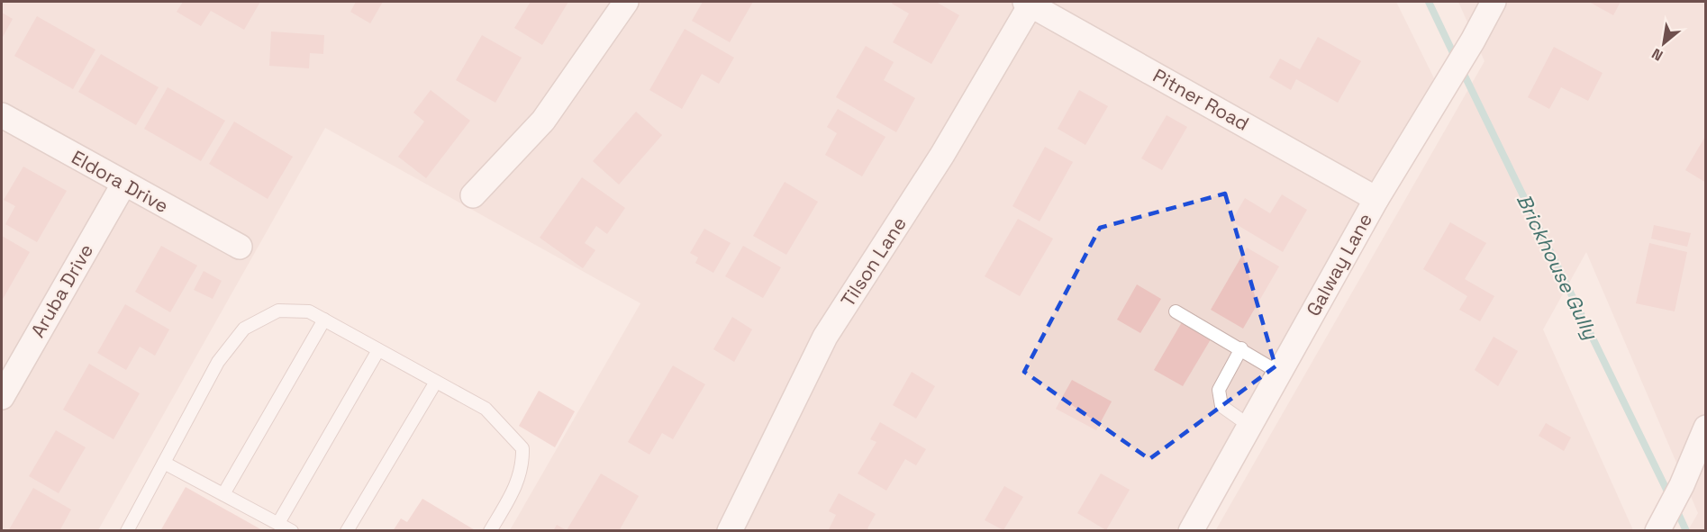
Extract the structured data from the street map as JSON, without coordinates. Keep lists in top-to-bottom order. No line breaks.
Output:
{"streets":{"street":["Pitner Road","Eldora Drive","Tilson Lane","Galway Lane","Aruba Drive"]},"crossings":[["Pitner Road","Tilson Lane"],["Pitner Road","Galway Lane"],["Eldora Drive","Aruba Drive"]],"water":["Brickhouse Gully"],"north":"bottom left"}
